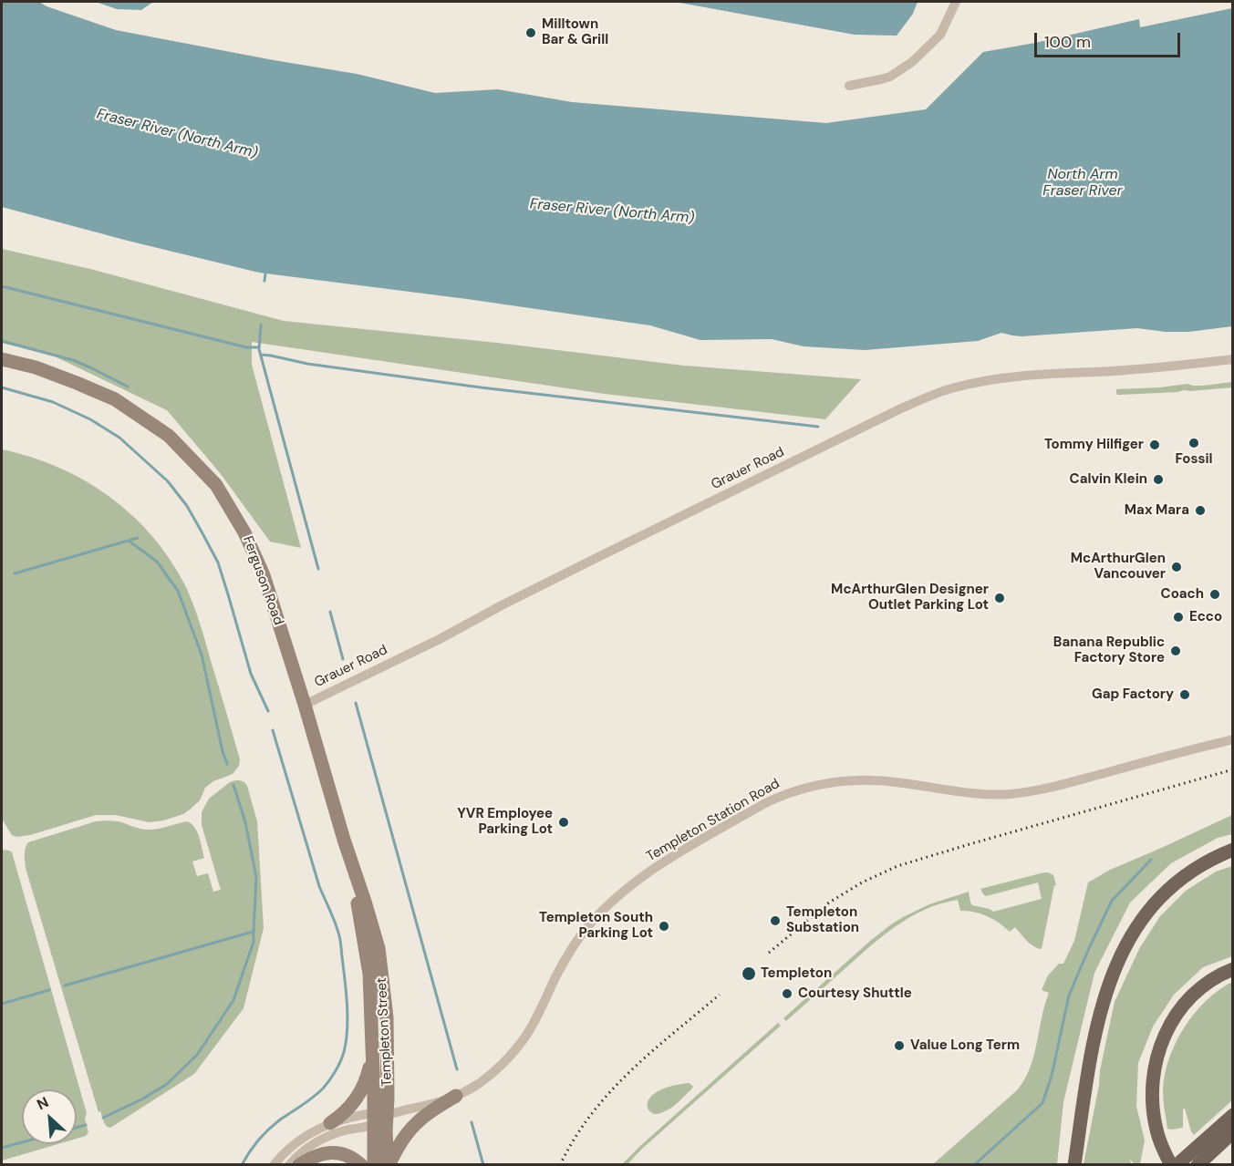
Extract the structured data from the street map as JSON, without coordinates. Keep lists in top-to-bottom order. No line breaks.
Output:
{"streets":{"street":["Grauer Road","Ferguson Road","Templeton Station Road","Templeton Street"]},"crossings":[["Grauer Road","Ferguson Road"],["Grauer Road","Templeton Street"],["Ferguson Road","Templeton Street"],["Templeton Station Road","Templeton Street"]],"water":["Fraser River (North Arm)","North Arm Fraser River"],"places":["Milltown Bar & Grill","Fossil","Tommy Hilfiger","Calvin Klein","Max Mara","McArthurGlen Vancouver","Coach","McArthurGlen Designer Outlet Parking Lot","Ecco","Banana Republic Factory Store","Gap Factory","YVR Employee Parking Lot","Templeton Substation","Templeton South Parking Lot","Templeton","Courtesy Shuttle","Value Long Term"],"scale_bar":"100 m","north":"top left"}
